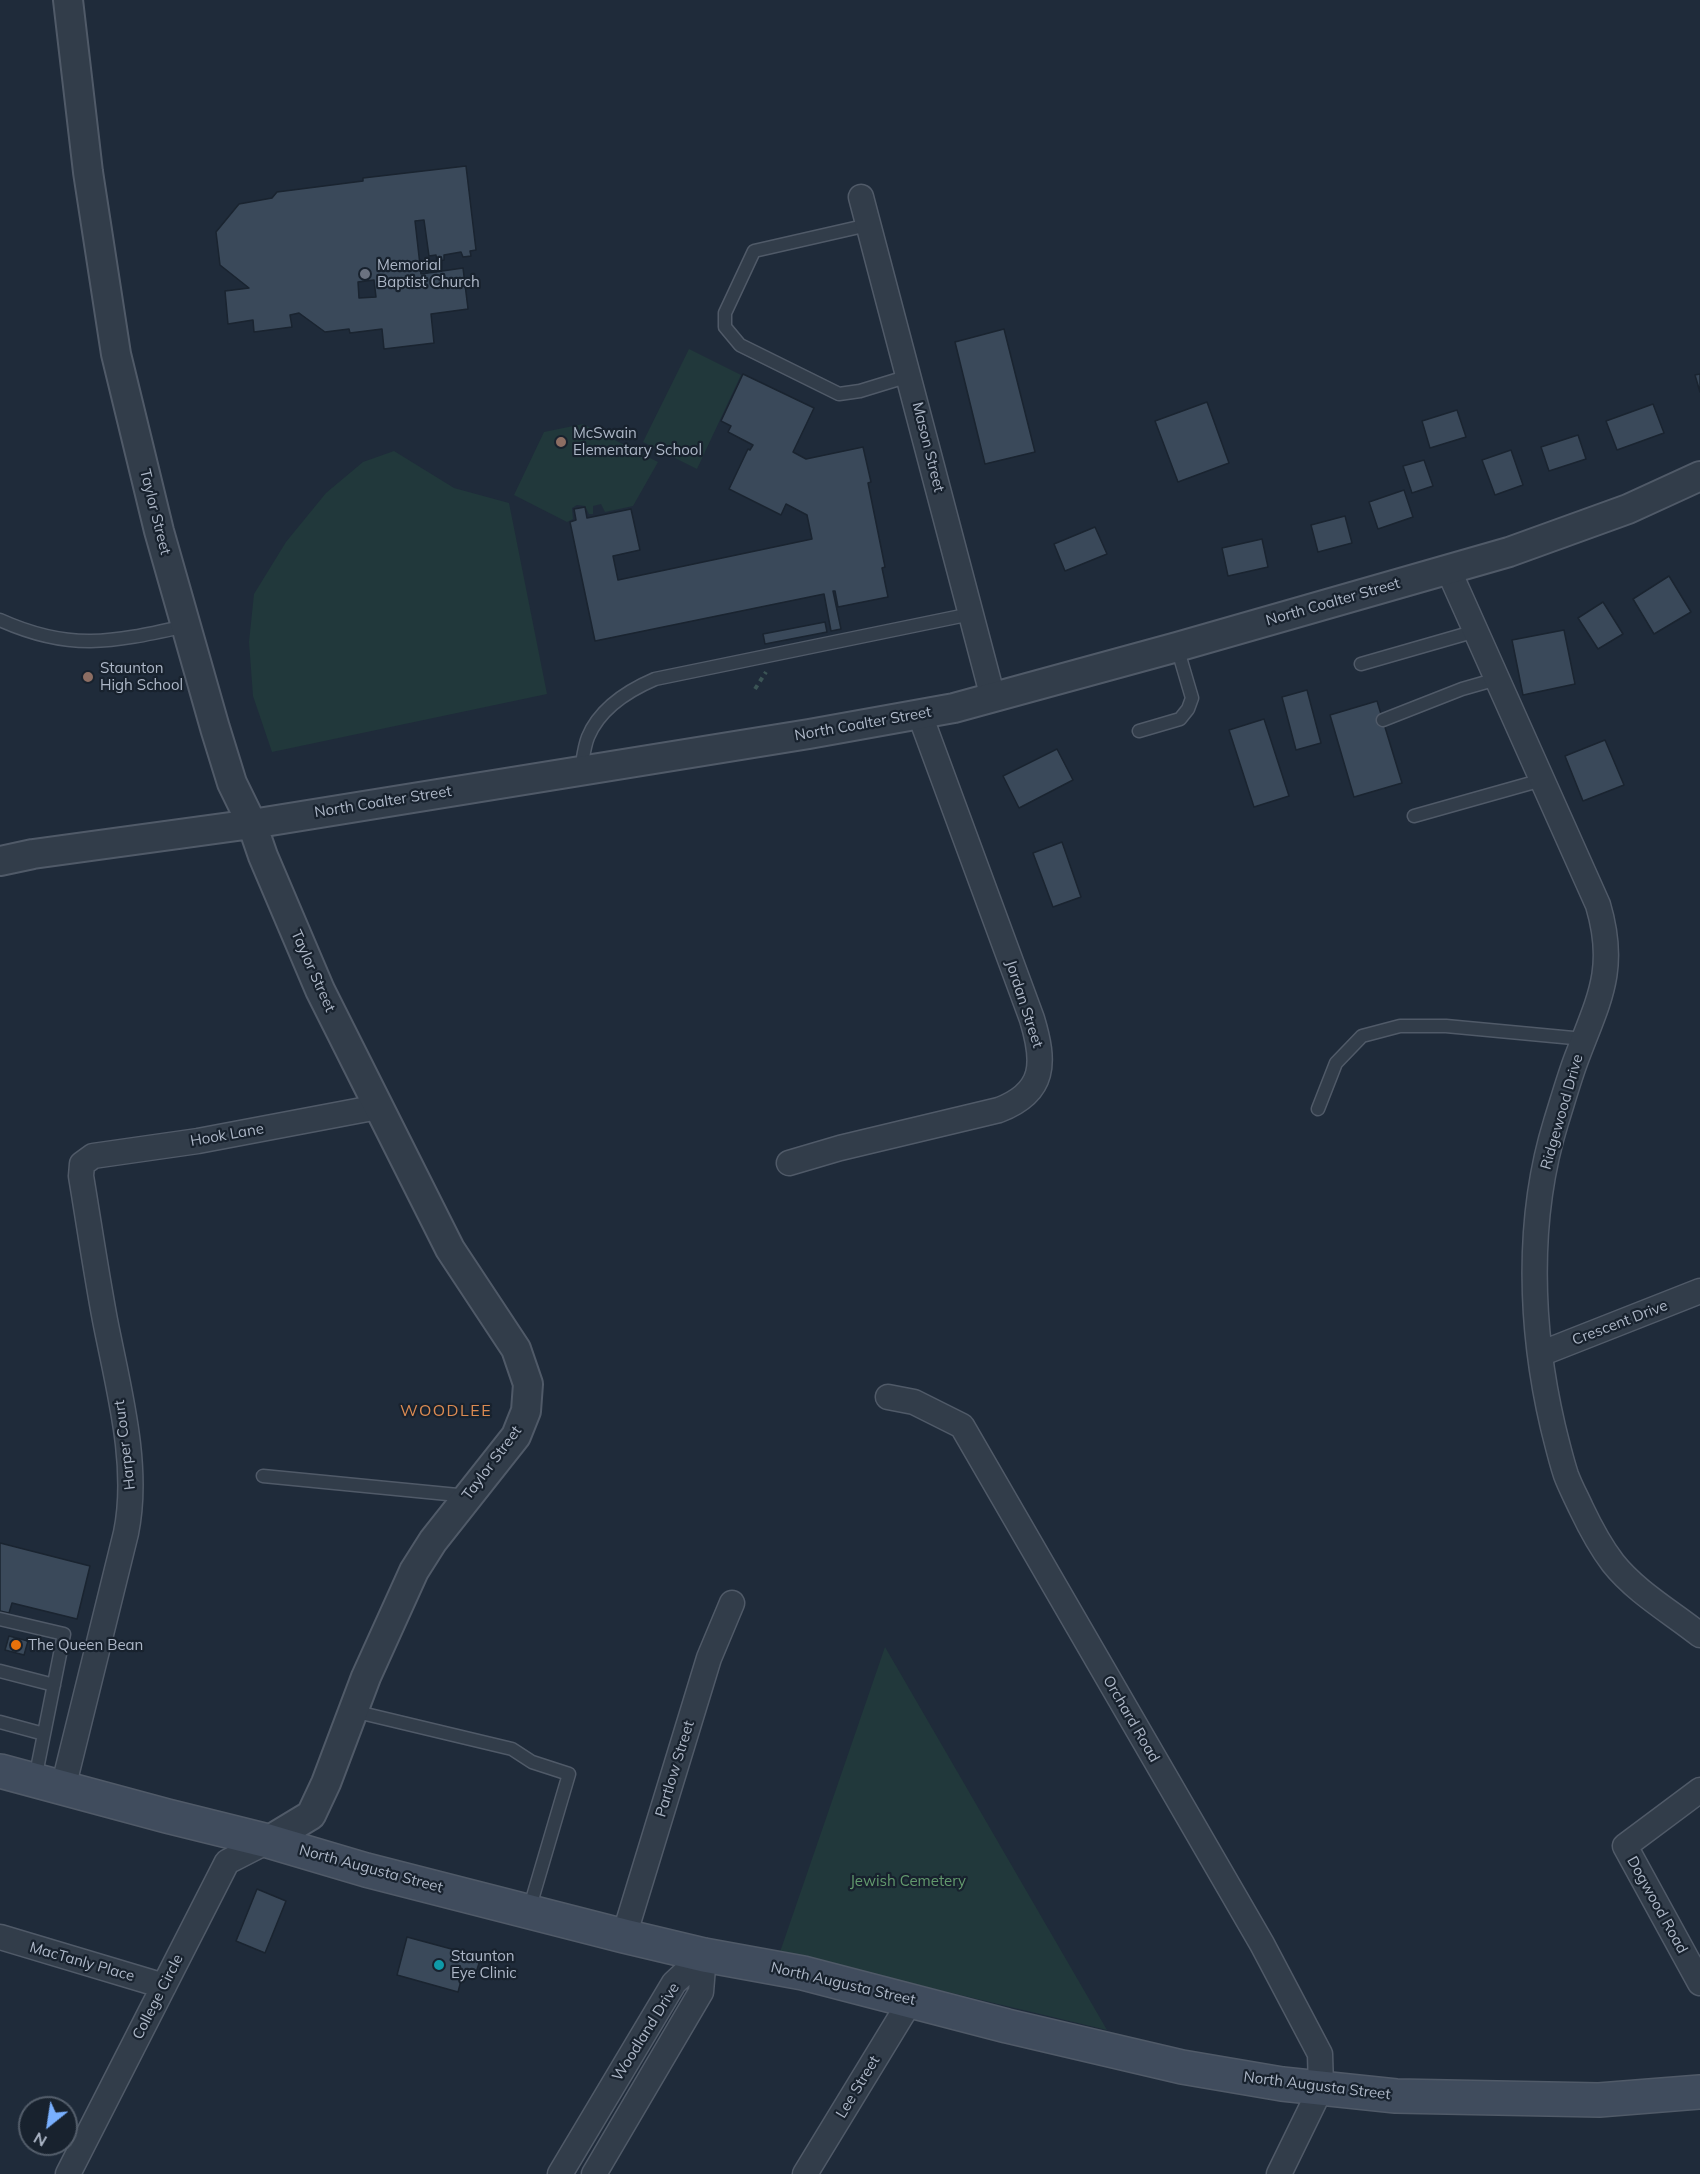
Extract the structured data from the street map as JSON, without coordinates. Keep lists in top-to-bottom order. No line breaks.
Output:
{"streets":{"main road":["North Augusta Street"],"street":["Mason Street","Taylor Street","North Coalter Street","Jordan Street","Ridgewood Drive","Hook Lane","Crescent Drive","Harper Court","Orchard Road","Partlow Street","Dogwood Road","MacTanly Place","College Circle","Woodland Drive","Lee Street"]},"crossings":[["Mason Street","North Coalter Street"],["Taylor Street","North Coalter Street"],["Taylor Street","Hook Lane"],["Taylor Street","North Augusta Street"],["Taylor Street","College Circle"],["North Coalter Street","Jordan Street"],["North Coalter Street","Ridgewood Drive"],["Ridgewood Drive","Crescent Drive"],["Hook Lane","Harper Court"],["Harper Court","North Augusta Street"],["Orchard Road","North Augusta Street"],["Partlow Street","North Augusta Street"],["North Augusta Street","College Circle"],["North Augusta Street","Woodland Drive"],["North Augusta Street","Lee Street"],["MacTanly Place","College Circle"]],"districts":["WOODLEE"],"parks":["Jewish Cemetery"],"places":["Memorial Baptist Church","McSwain Elementary School","Staunton High School","The Queen Bean","Staunton Eye Clinic"],"north":"bottom left"}
